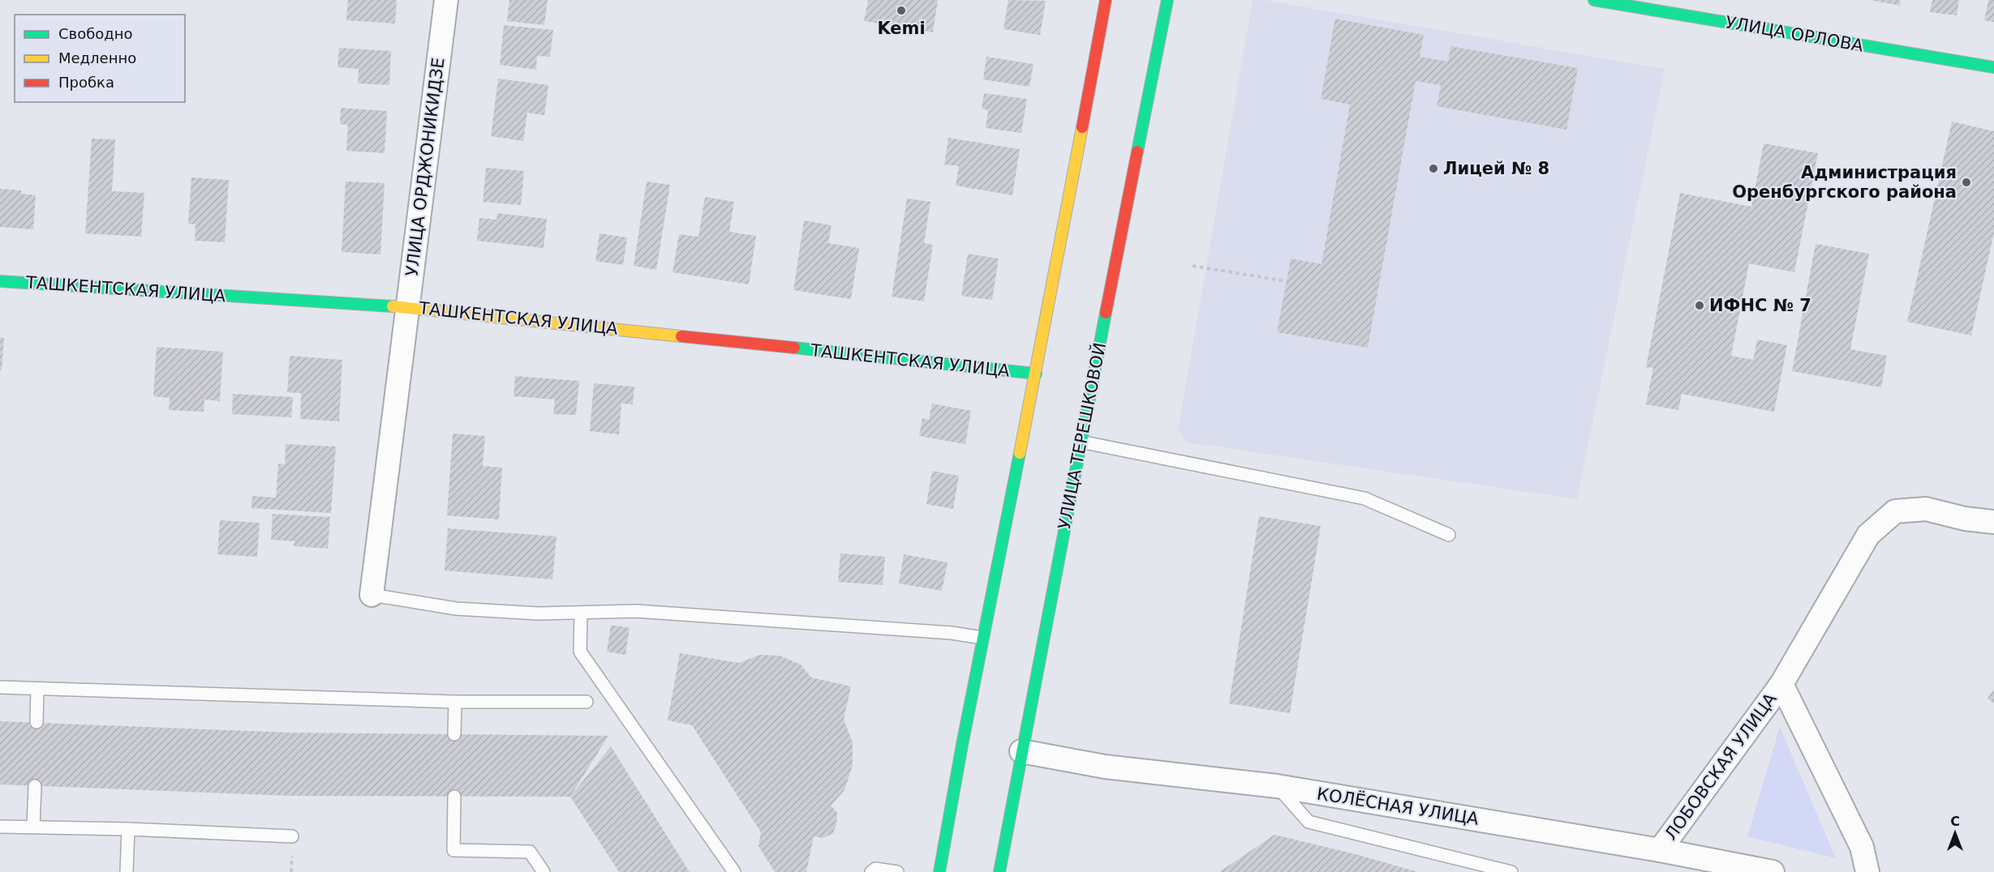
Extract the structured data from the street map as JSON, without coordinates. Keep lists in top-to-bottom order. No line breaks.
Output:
{"streets":{"main road":["УЛИЦА ОРЛОВА","ТАШКЕНТСКАЯ УЛИЦА","УЛИЦА ТЕРЕШКОВОЙ"],"street":["УЛИЦА ОРДЖОНИКИДЗЕ","ЛОБОВСКАЯ УЛИЦА","КОЛЁСНАЯ УЛИЦА"]},"crossings":[["УЛИЦА ОРДЖОНИКИДЗЕ","ТАШКЕНТСКАЯ УЛИЦА"],["УЛИЦА ТЕРЕШКОВОЙ","КОЛЁСНАЯ УЛИЦА"],["ЛОБОВСКАЯ УЛИЦА","КОЛЁСНАЯ УЛИЦА"]],"places":["Kemi","Лицей № 8","Администрация Оренбургского района","ИФНС № 7"],"legend":["Свободно","Медленно","Пробка"],"north":"top"}
